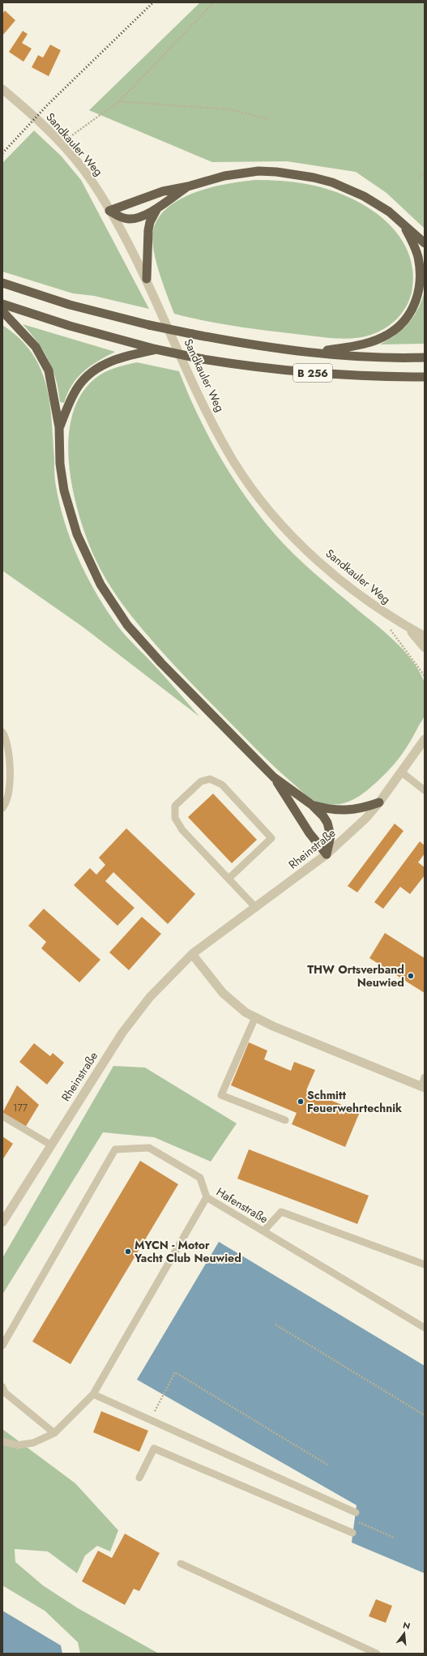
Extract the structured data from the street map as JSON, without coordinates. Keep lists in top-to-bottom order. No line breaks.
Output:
{"streets":{"highway":["B 256"],"street":["Sandkauler Weg","Rheinstraße"],"lane":["Hafenstraße"]},"places":["THW Ortsverband Neuwied","Schmitt Feuerwehrtechnik","MYCN - Motor Yacht Club Neuwied"],"house_numbers":["177"],"north":"top"}
